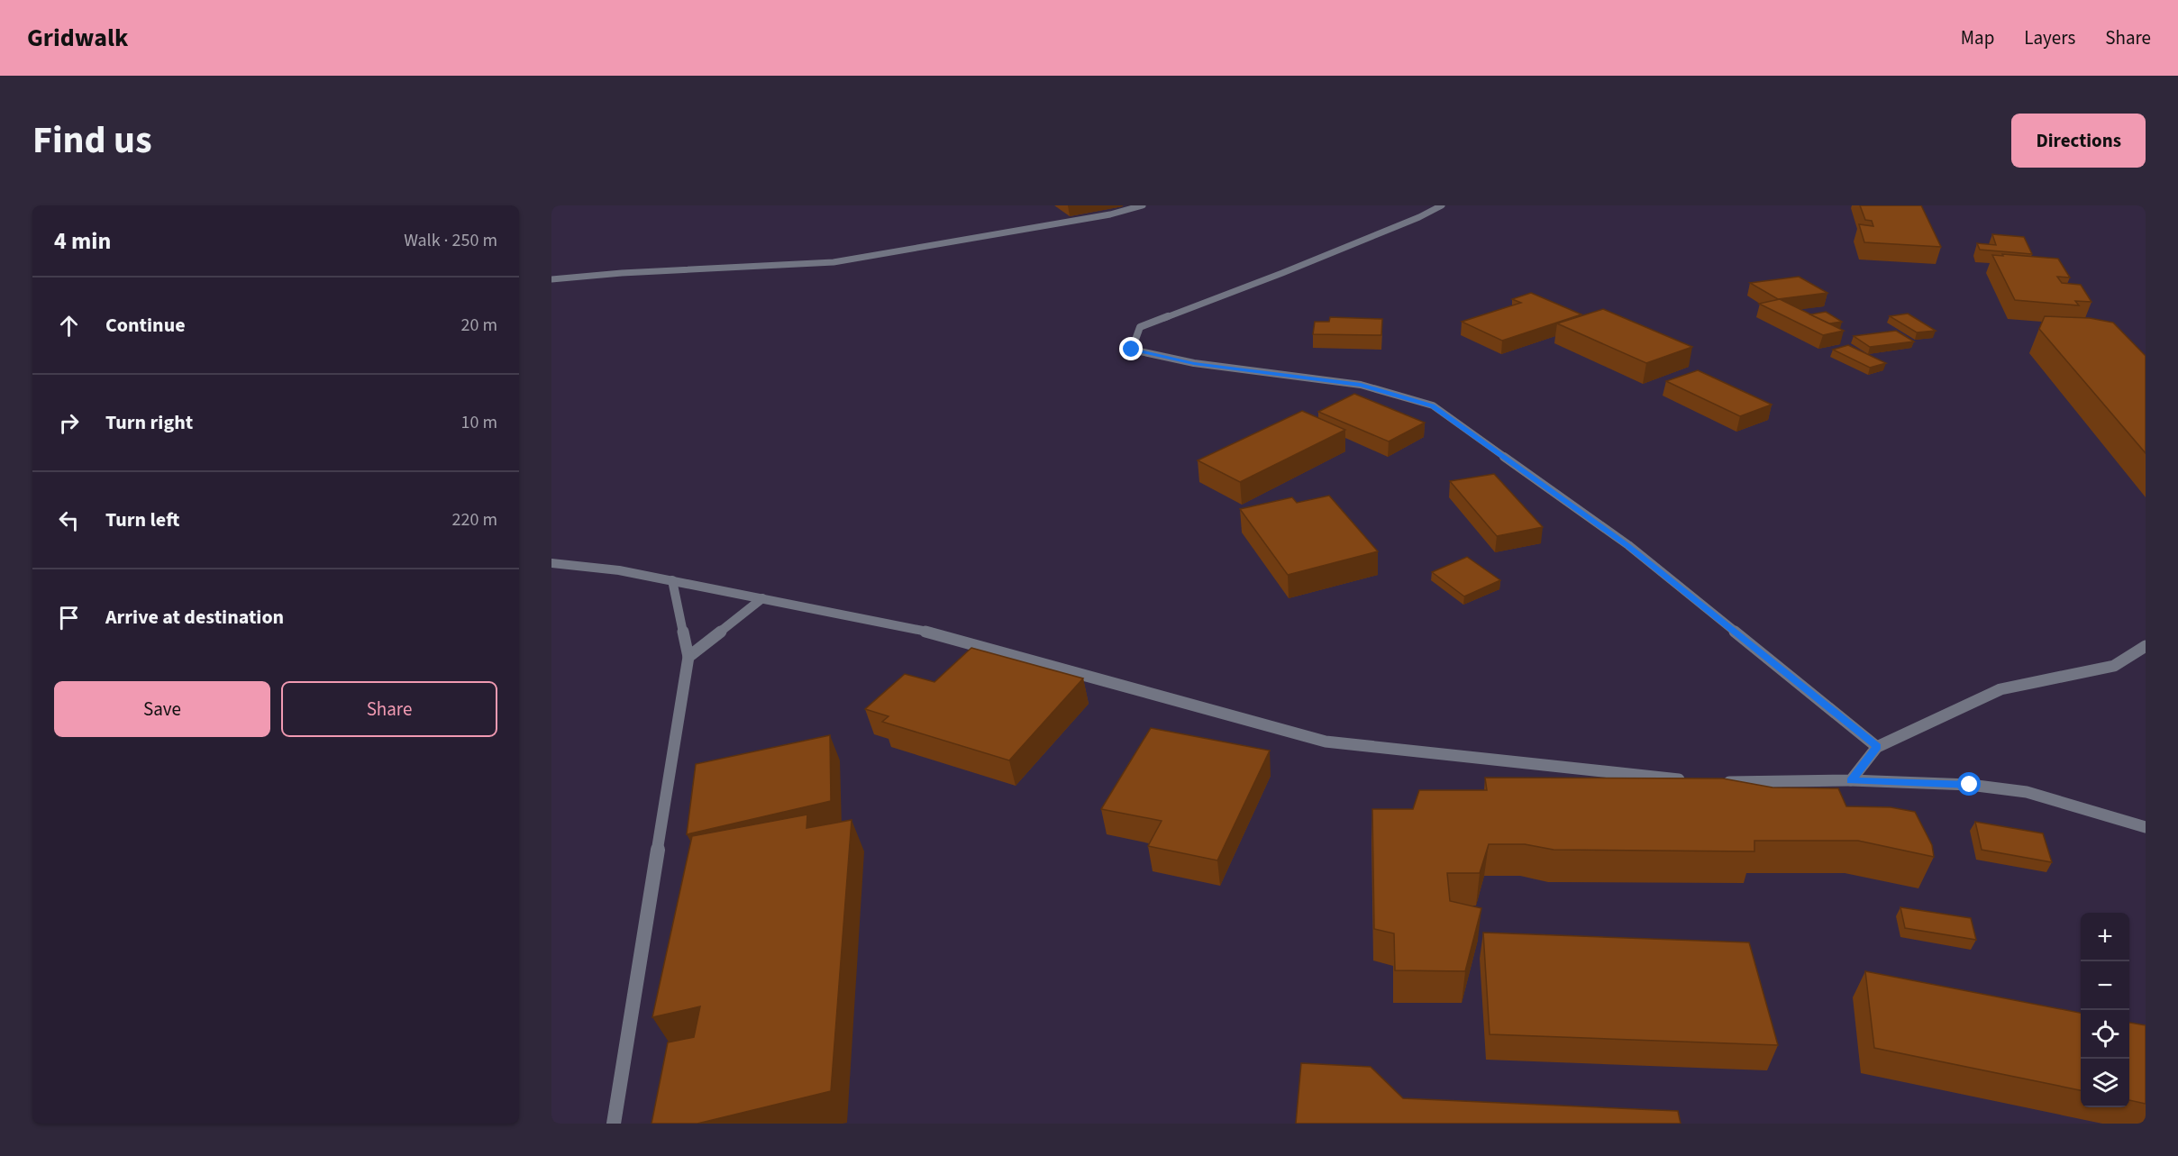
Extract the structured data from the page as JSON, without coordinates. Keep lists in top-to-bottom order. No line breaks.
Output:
{"page":{"header":"Gridwalk","nav":["Map","Layers","Share"],"title":"Find us","buttons":["Directions",["Save","Share"]],"heading":["4 min","Walk · 250 m"],"list":[["Continue","20 m"],["Turn right","10 m"],["Turn left","220 m"],"Arrive at destination"],"map_buttons":["+","−"]}}
